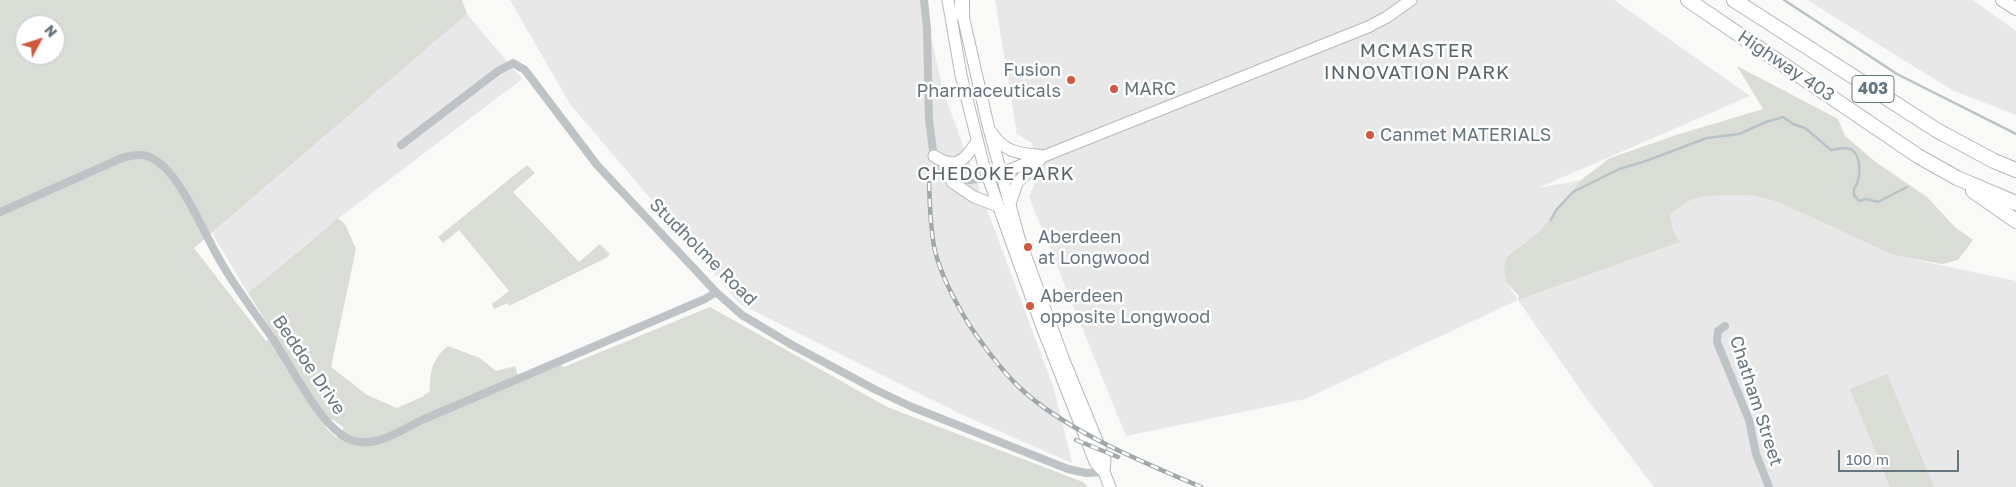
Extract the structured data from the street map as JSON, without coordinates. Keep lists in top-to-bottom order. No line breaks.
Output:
{"streets":{"highway":["Highway 403","403"],"street":["Studholme Road","Beddoe Drive","Chatham Street"]},"crossings":[["Studholme Road","Beddoe Drive"]],"districts":["MCMASTER INNOVATION PARK","CHEDOKE PARK"],"places":["Fusion Pharmaceuticals","MARC","Canmet MATERIALS","Aberdeen at Longwood","Aberdeen opposite Longwood"],"scale_bar":"100 m","north":"top right"}
